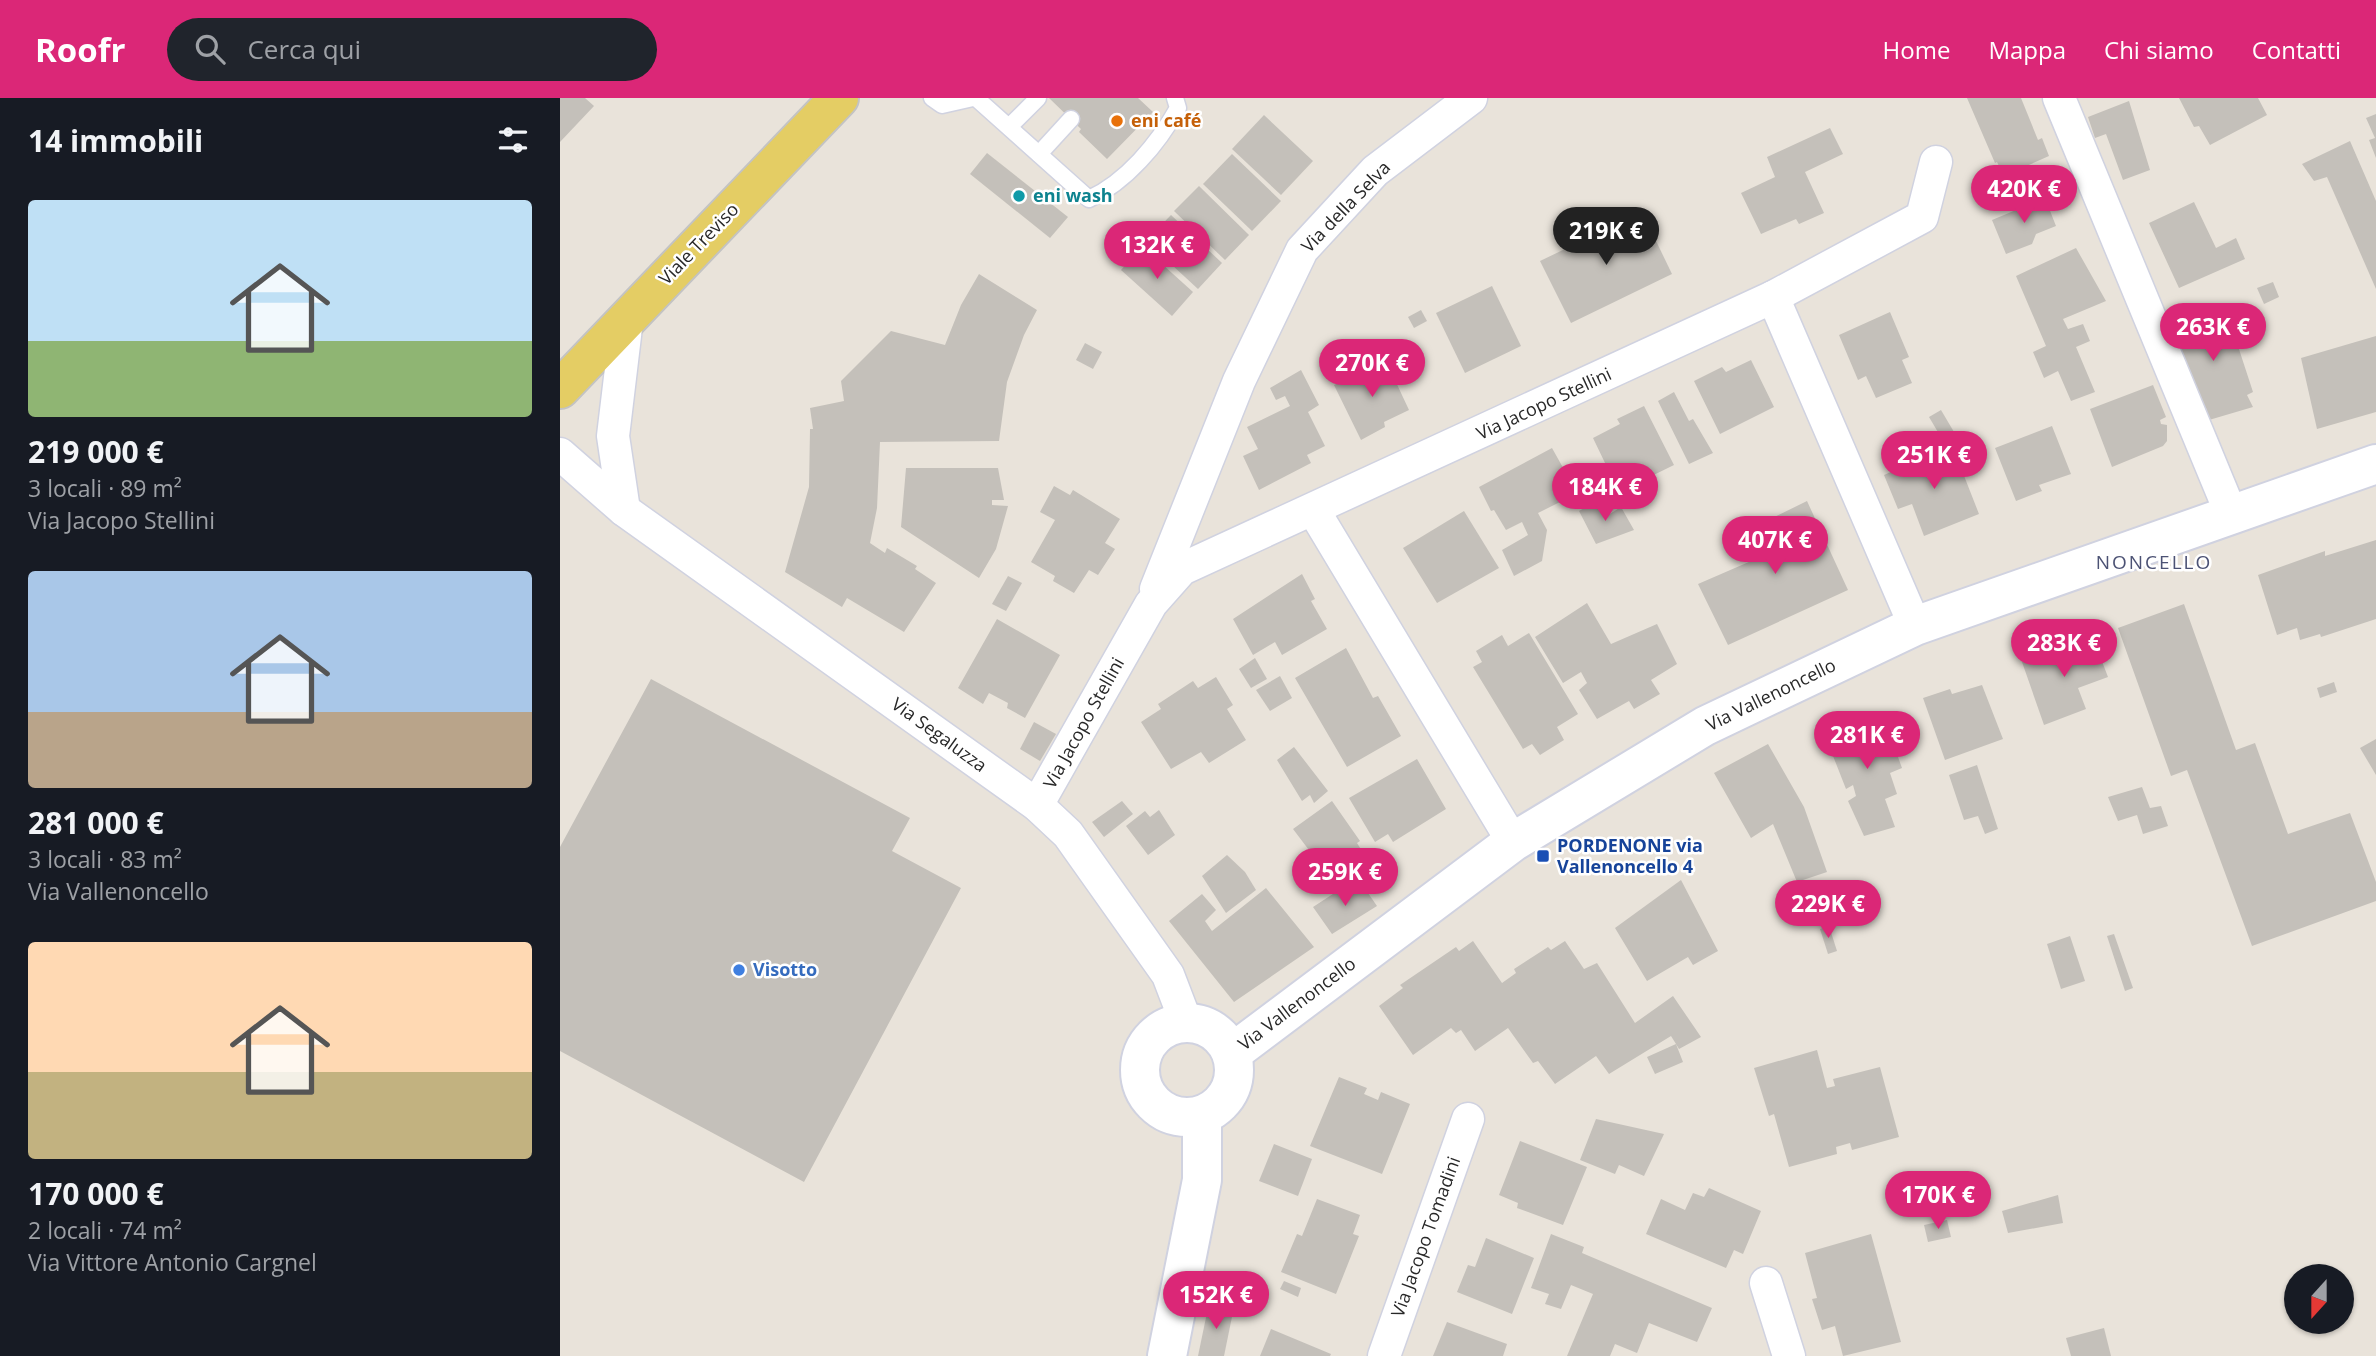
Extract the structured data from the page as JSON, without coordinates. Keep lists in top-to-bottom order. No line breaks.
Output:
{"streets":{"main road":["Viale Treviso"],"street":["Via della Selva","Via Jacopo Stellini","Via Vallenoncello","Via Segaluzza","Via Jacopo Tomadini"]},"crossings":[["Via della Selva","Via Jacopo Stellini"],["Via Jacopo Stellini","Via Segaluzza"],["Via Vallenoncello","Via Segaluzza"]],"districts":["NONCELLO"],"places":{"other":["eni café","eni wash","Visotto"],"transit":["PORDENONE via Vallenoncello 4"]},"north":"bottom","page":{"header":"Roofr","search":"Cerca qui","nav":["Home","Mappa","Chi siamo","Contatti"],"heading":"14 immobili","price":["420K €","219K €","132K €","263K €","270K €","251K €","184K €","407K €","283K €","281K €","259K €","229K €","170K €","152K €"],"list":[{"name":"219 000 €","note":"3 locali · 89 m² · Via Jacopo Stellini"},{"name":"281 000 €","note":"3 locali · 83 m² · Via Vallenoncello"},{"name":"170 000 €","note":"2 locali · 74 m² · Via Vittore Antonio Cargnel"}]}}
